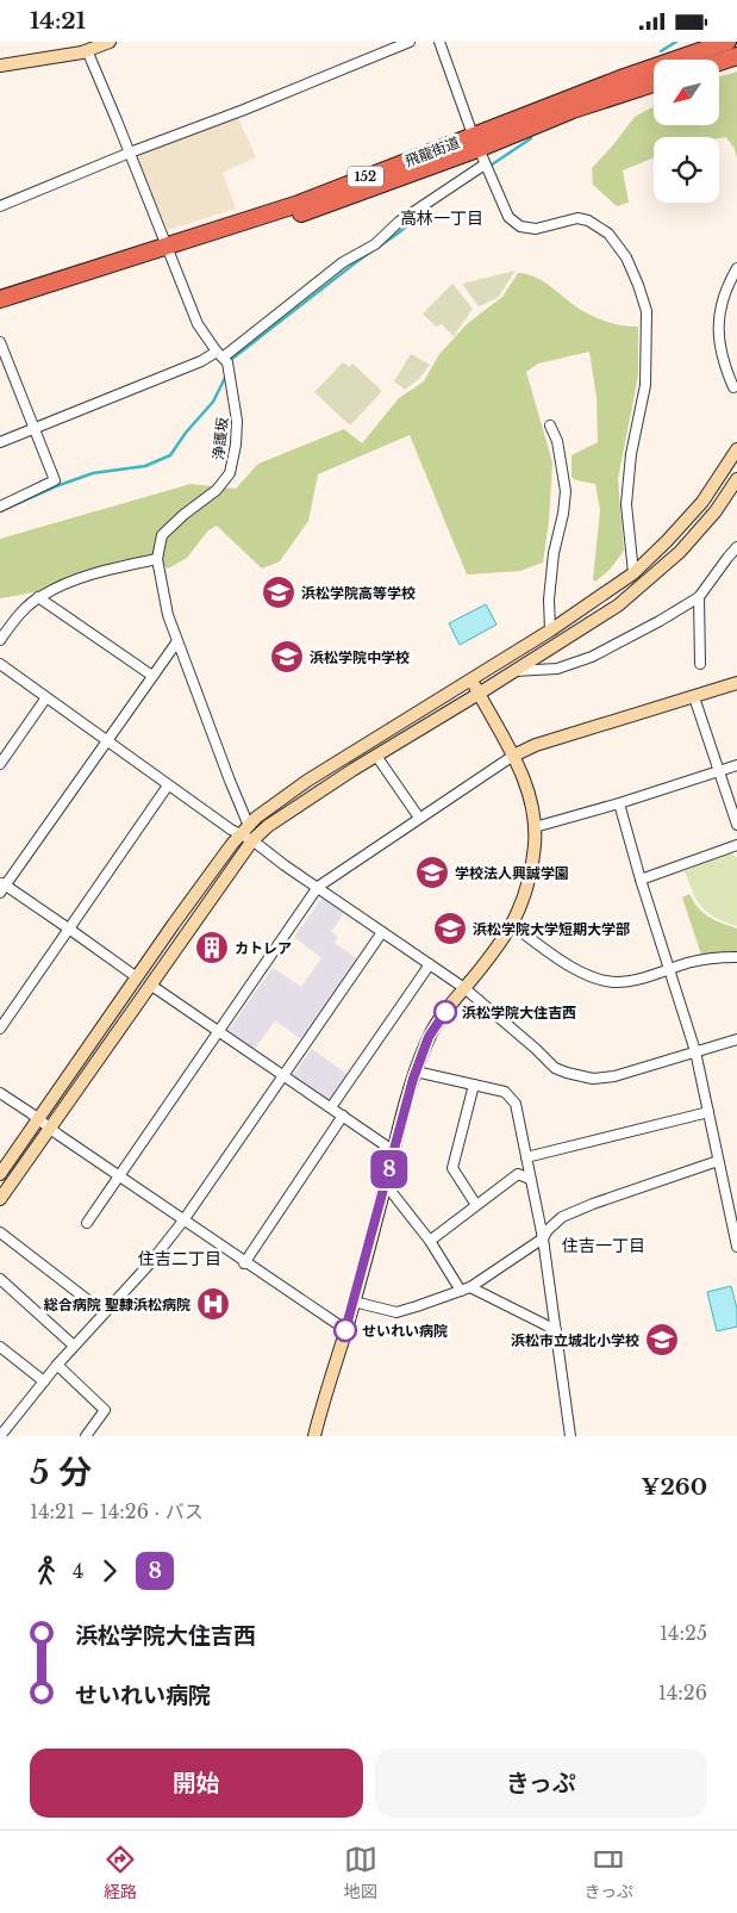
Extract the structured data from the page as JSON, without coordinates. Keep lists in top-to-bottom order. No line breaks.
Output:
{"streets":{"highway":["飛龍街道","152"],"street":["浄護坂"]},"districts":["高林一丁目","住吉一丁目","住吉二丁目"],"places":{"school or university":["浜松学院高等学校","浜松学院中学校","学校法人興誠学園","浜松学院大学短期大学部","浜松市立城北小学校"],"building":["カトレア"],"other":["浜松学院大住吉西","せいれい病院"],"hospital":["総合病院 聖隷浜松病院"]},"lines":["bus line 8"],"north":"bottom left","page":{"status":"14:21","on_map":"8","heading":["5 分","14:21 – 14:26 · バス","¥260"],"legs":["4","8"],"list":[{"name":"浜松学院大住吉西","value":"14:25"},{"name":"せいれい病院","value":"14:26"}],"buttons":["開始","きっぷ"],"tabs":["経路","地図","きっぷ"]}}
